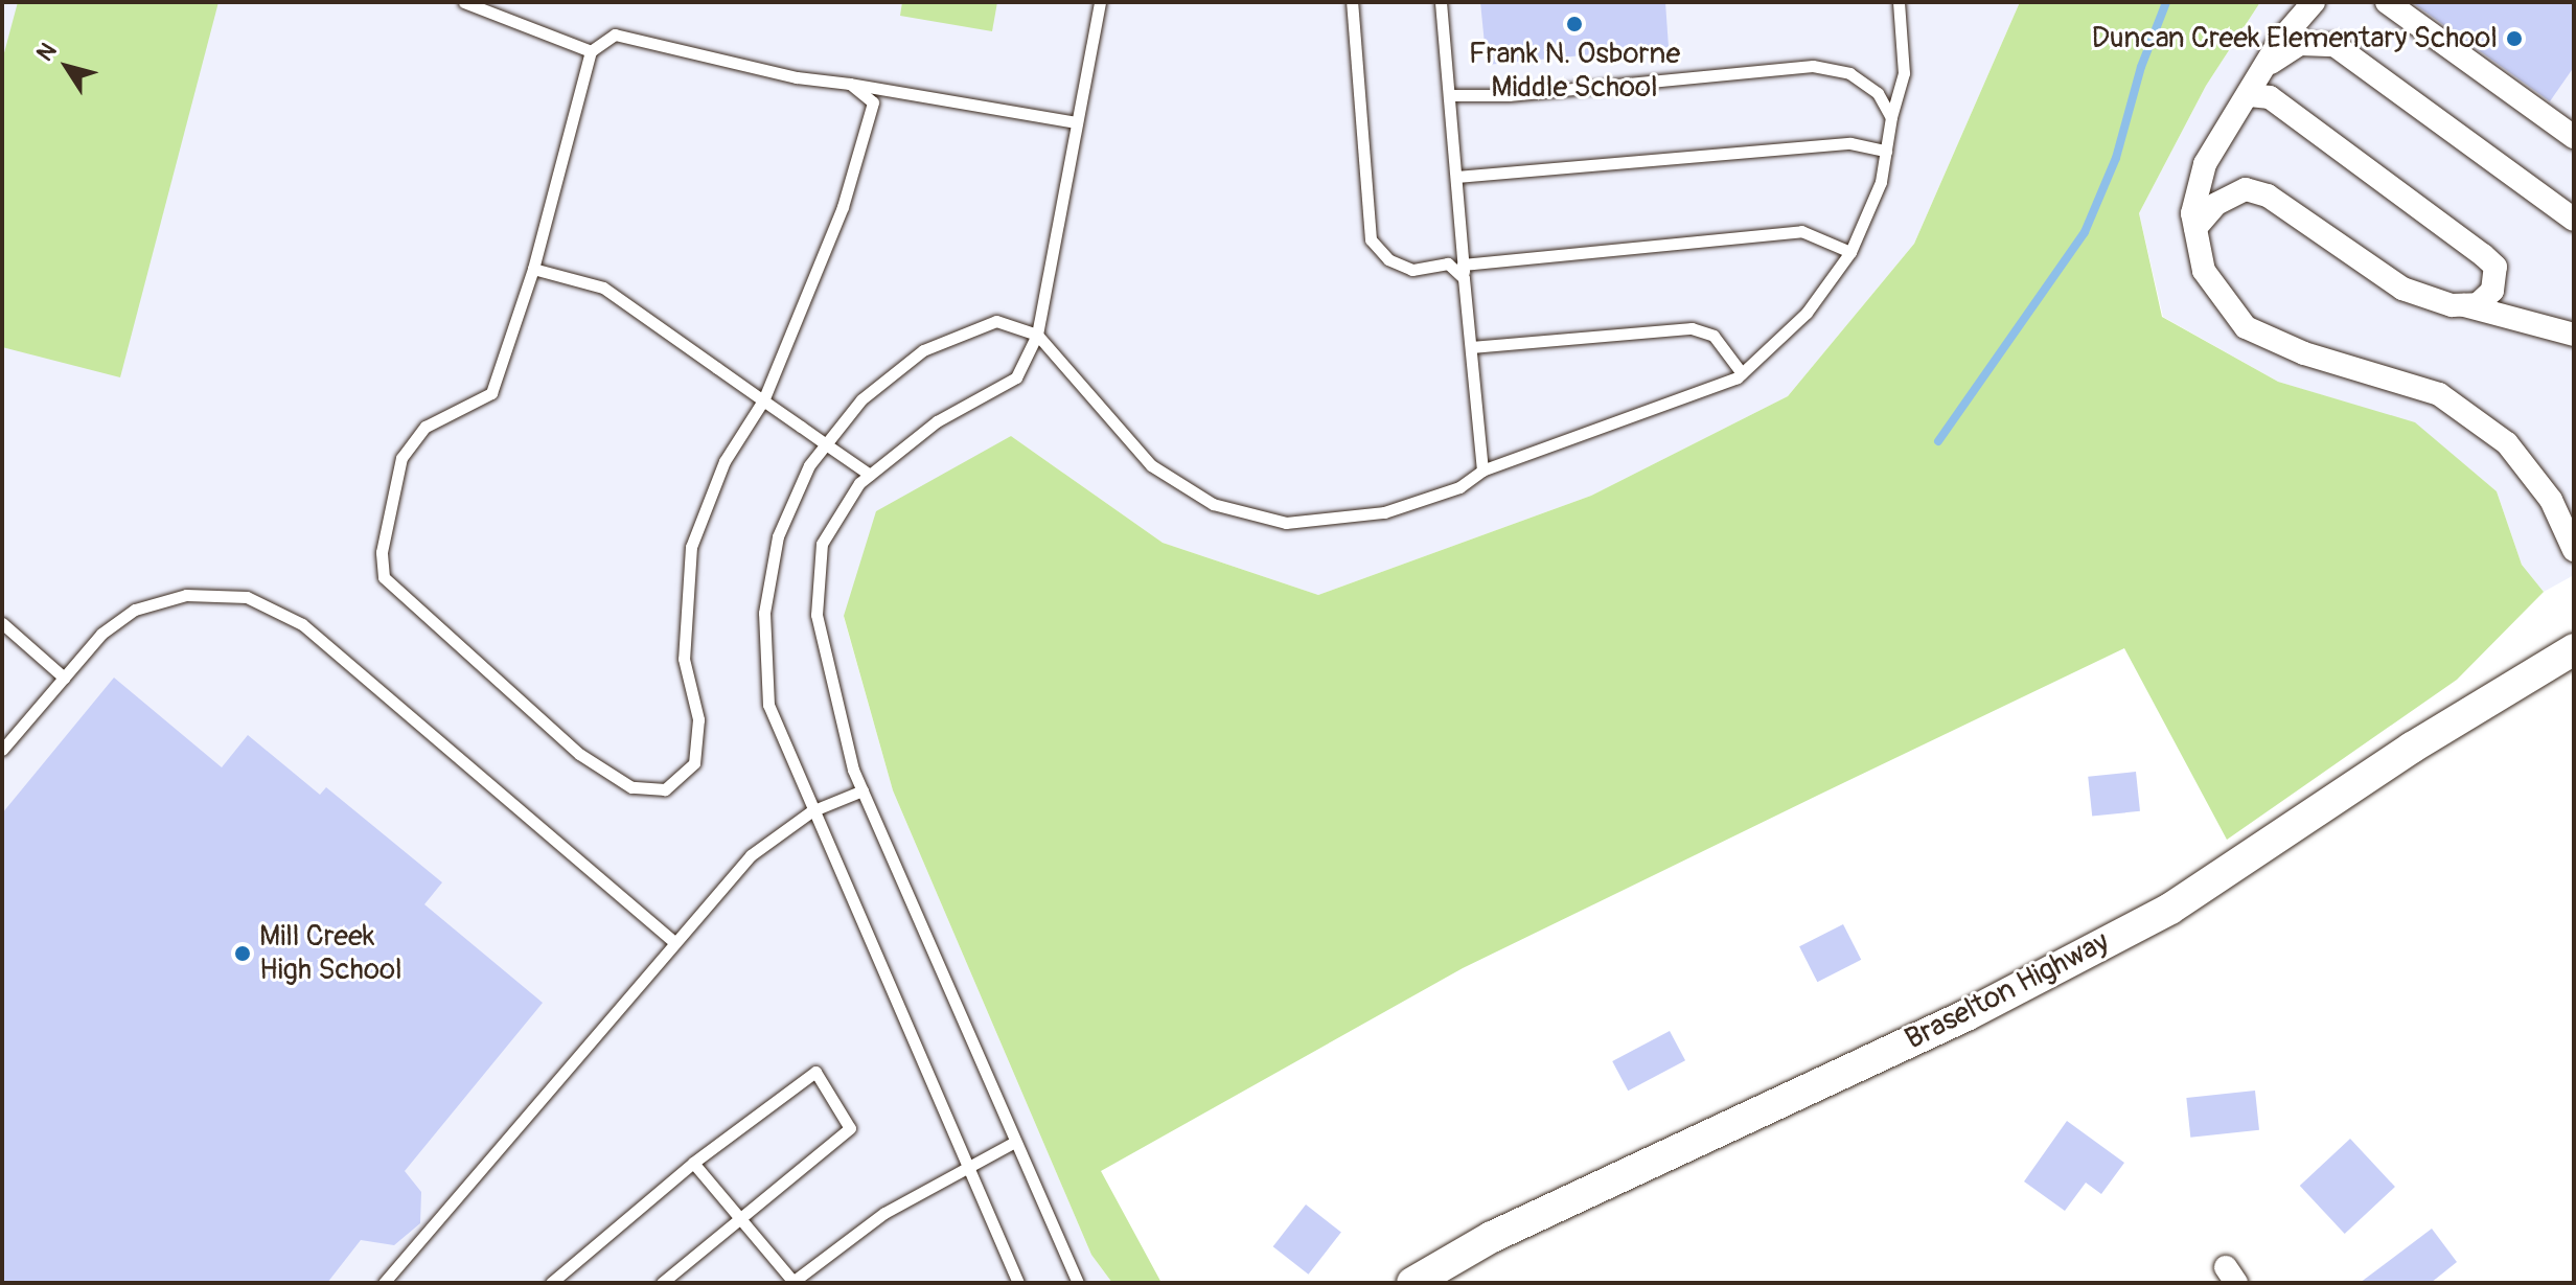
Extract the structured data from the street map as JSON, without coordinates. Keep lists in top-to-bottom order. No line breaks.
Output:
{"streets":{"main road":["Braselton Highway"]},"places":["Frank N. Osborne Middle School","Duncan Creek Elementary School","Mill Creek High School"],"north":"top left"}
